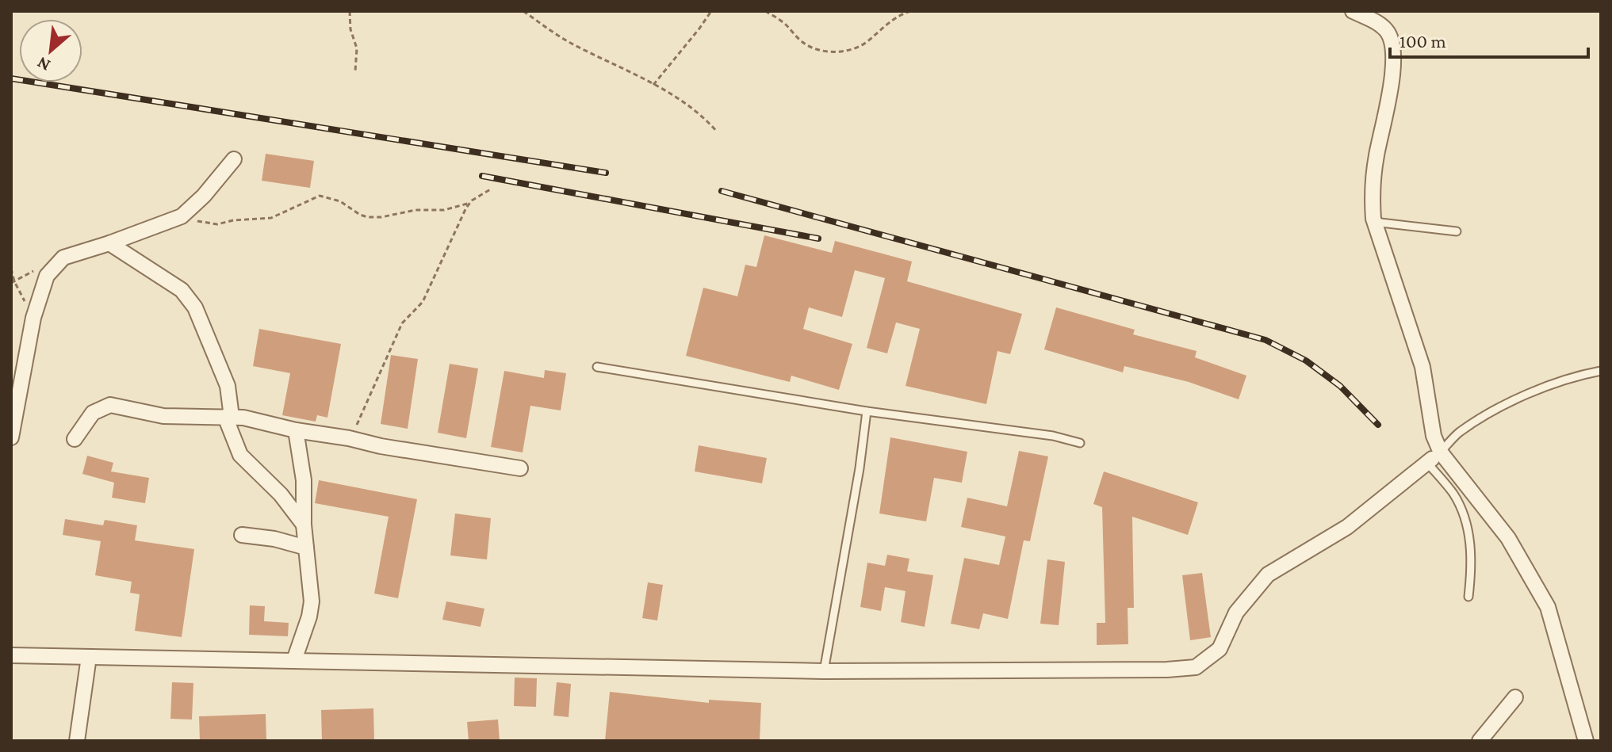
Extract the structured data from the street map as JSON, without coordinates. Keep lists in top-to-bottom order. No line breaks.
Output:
{"scale_bar":"100 m","north":"bottom left"}
